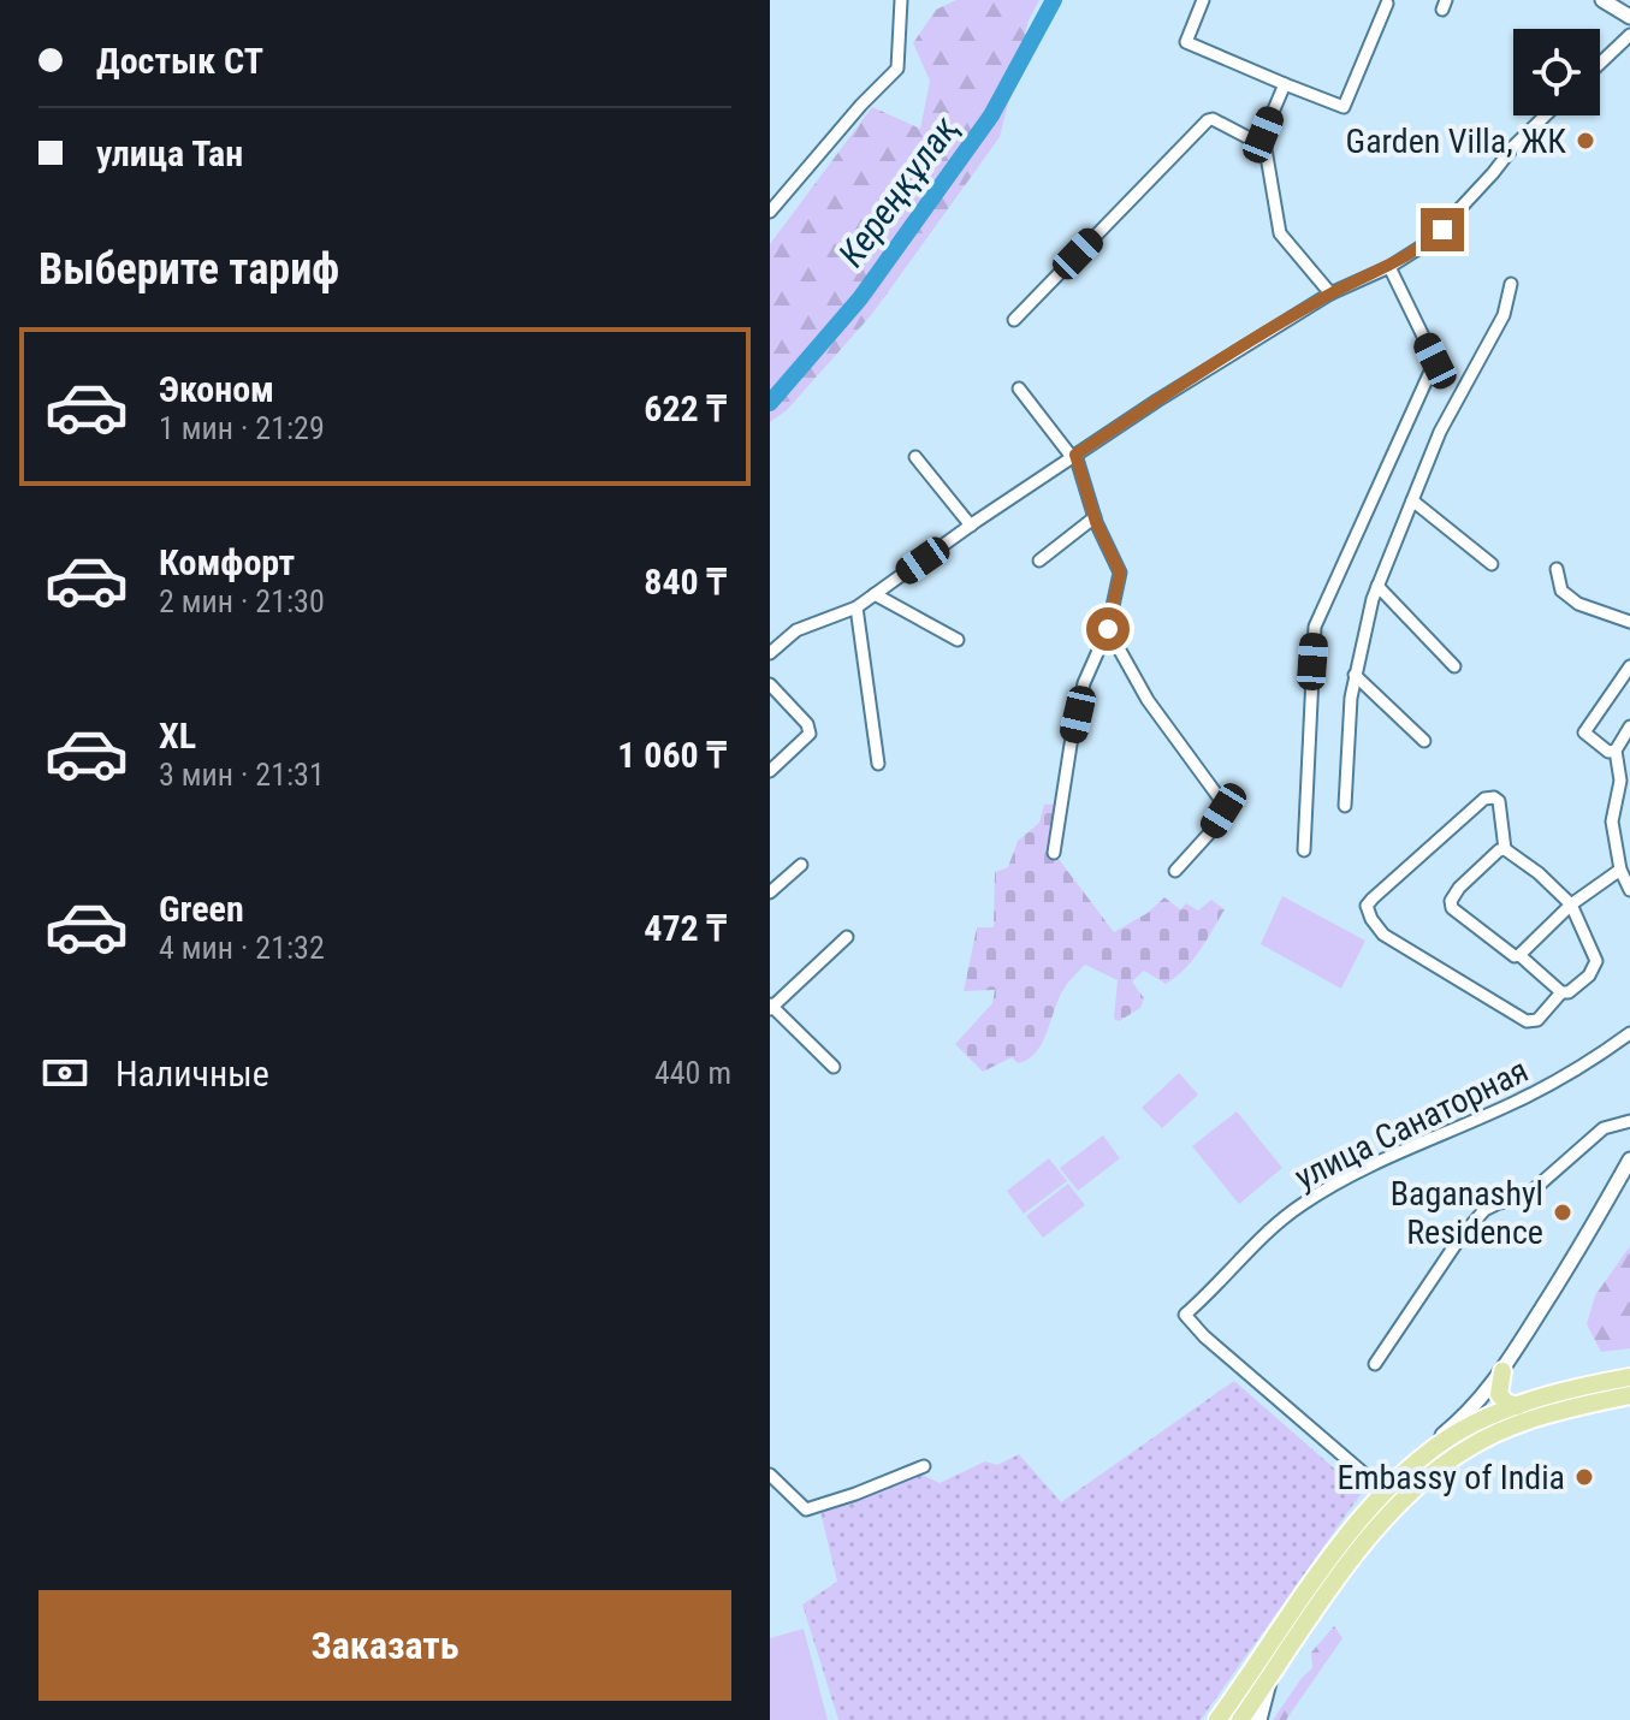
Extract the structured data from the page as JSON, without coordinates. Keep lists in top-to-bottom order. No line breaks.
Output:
{"streets":{"street":["улица Санаторная"]},"water":["Кереңқұлақ"],"places":["Garden Villa, ЖК","Baganashyl Residence","Embassy of India"],"page":{"banner":["Достык СТ","улица Тан"],"heading":"Выберите тариф","list":[{"name":"Эконом","note":"1 мин · 21:29","value":"622 ₸"},{"name":"Комфорт","note":"2 мин · 21:30","value":"840 ₸"},{"name":"XL","note":"3 мин · 21:31","value":"1 060 ₸"},{"name":"Green","note":"4 мин · 21:32","value":"472 ₸"}],"pay":["Наличные","440 m"],"buttons":"Заказать"}}
